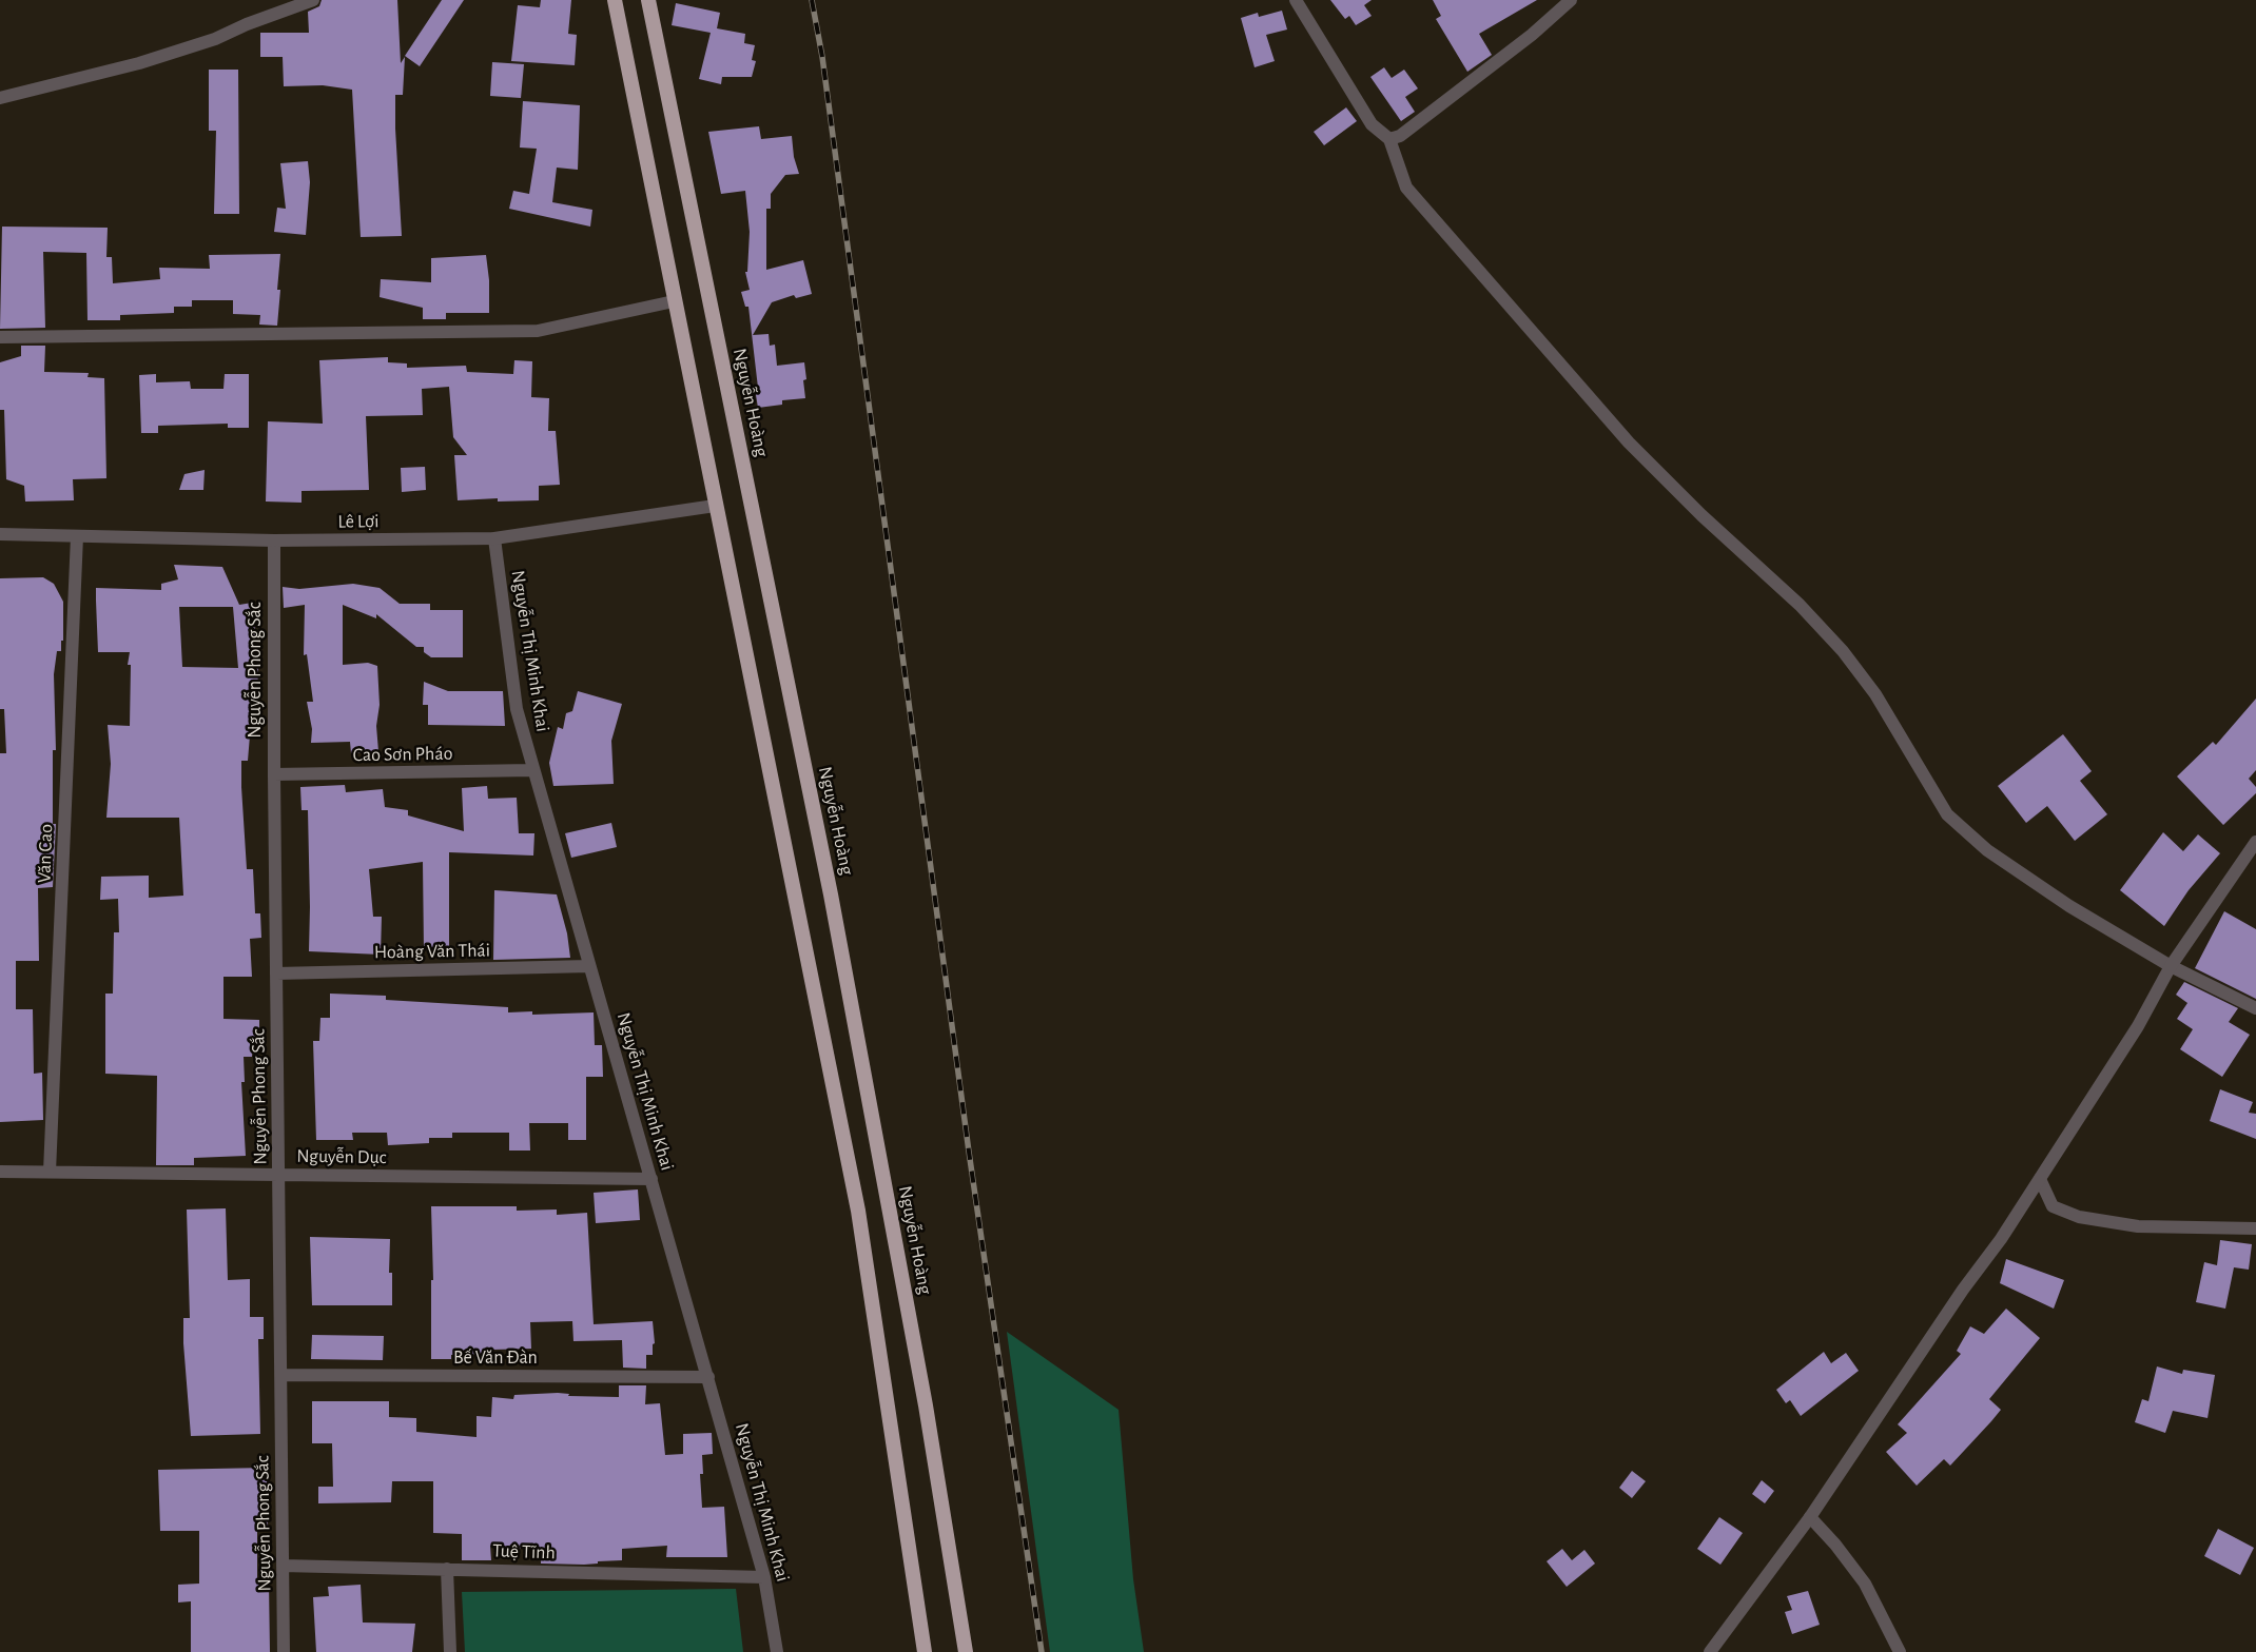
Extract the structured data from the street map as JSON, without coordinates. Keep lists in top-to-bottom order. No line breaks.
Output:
{"streets":{"highway":["Nguyễn Hoàng"],"street":["Lê Lợi","Nguyễn Thị Minh Khai","Nguyễn Phong Sắc","Cao Sơn Pháo","Văn Cao","Hoàng Văn Thái","Nguyễn Dục","Bế Văn Đàn","Tuệ Tĩnh"]},"crossings":[["Lê Lợi","Nguyễn Thị Minh Khai"],["Lê Lợi","Nguyễn Phong Sắc"],["Lê Lợi","Văn Cao"],["Nguyễn Thị Minh Khai","Cao Sơn Pháo"],["Nguyễn Thị Minh Khai","Hoàng Văn Thái"],["Nguyễn Thị Minh Khai","Nguyễn Dục"],["Nguyễn Thị Minh Khai","Bế Văn Đàn"],["Nguyễn Thị Minh Khai","Tuệ Tĩnh"],["Nguyễn Phong Sắc","Cao Sơn Pháo"],["Nguyễn Phong Sắc","Hoàng Văn Thái"],["Nguyễn Phong Sắc","Nguyễn Dục"],["Nguyễn Phong Sắc","Bế Văn Đàn"],["Nguyễn Phong Sắc","Tuệ Tĩnh"],["Văn Cao","Nguyễn Dục"]]}
